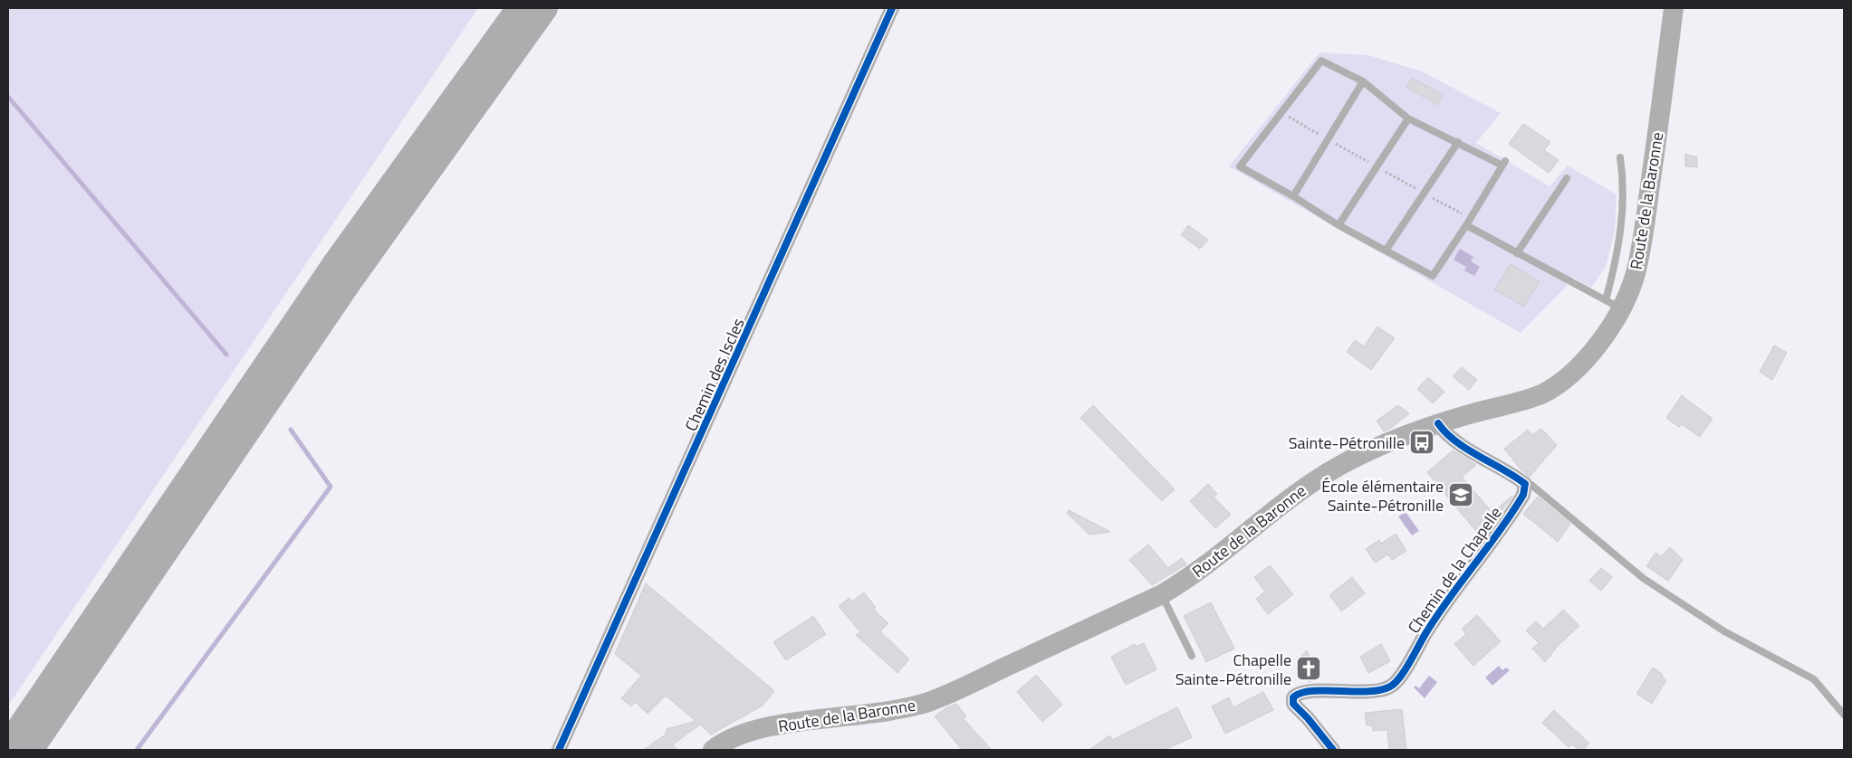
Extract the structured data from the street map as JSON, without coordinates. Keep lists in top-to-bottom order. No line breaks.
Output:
{"streets":{"main road":["Route de la Baronne"],"street":["Chemin des Iscles","Chemin de la Chapelle"]},"places":{"bus stop":["Sainte-Pétronille"],"school or university":["École élémentaire Sainte-Pétronille"],"church":["Chapelle Sainte-Pétronille"]}}
